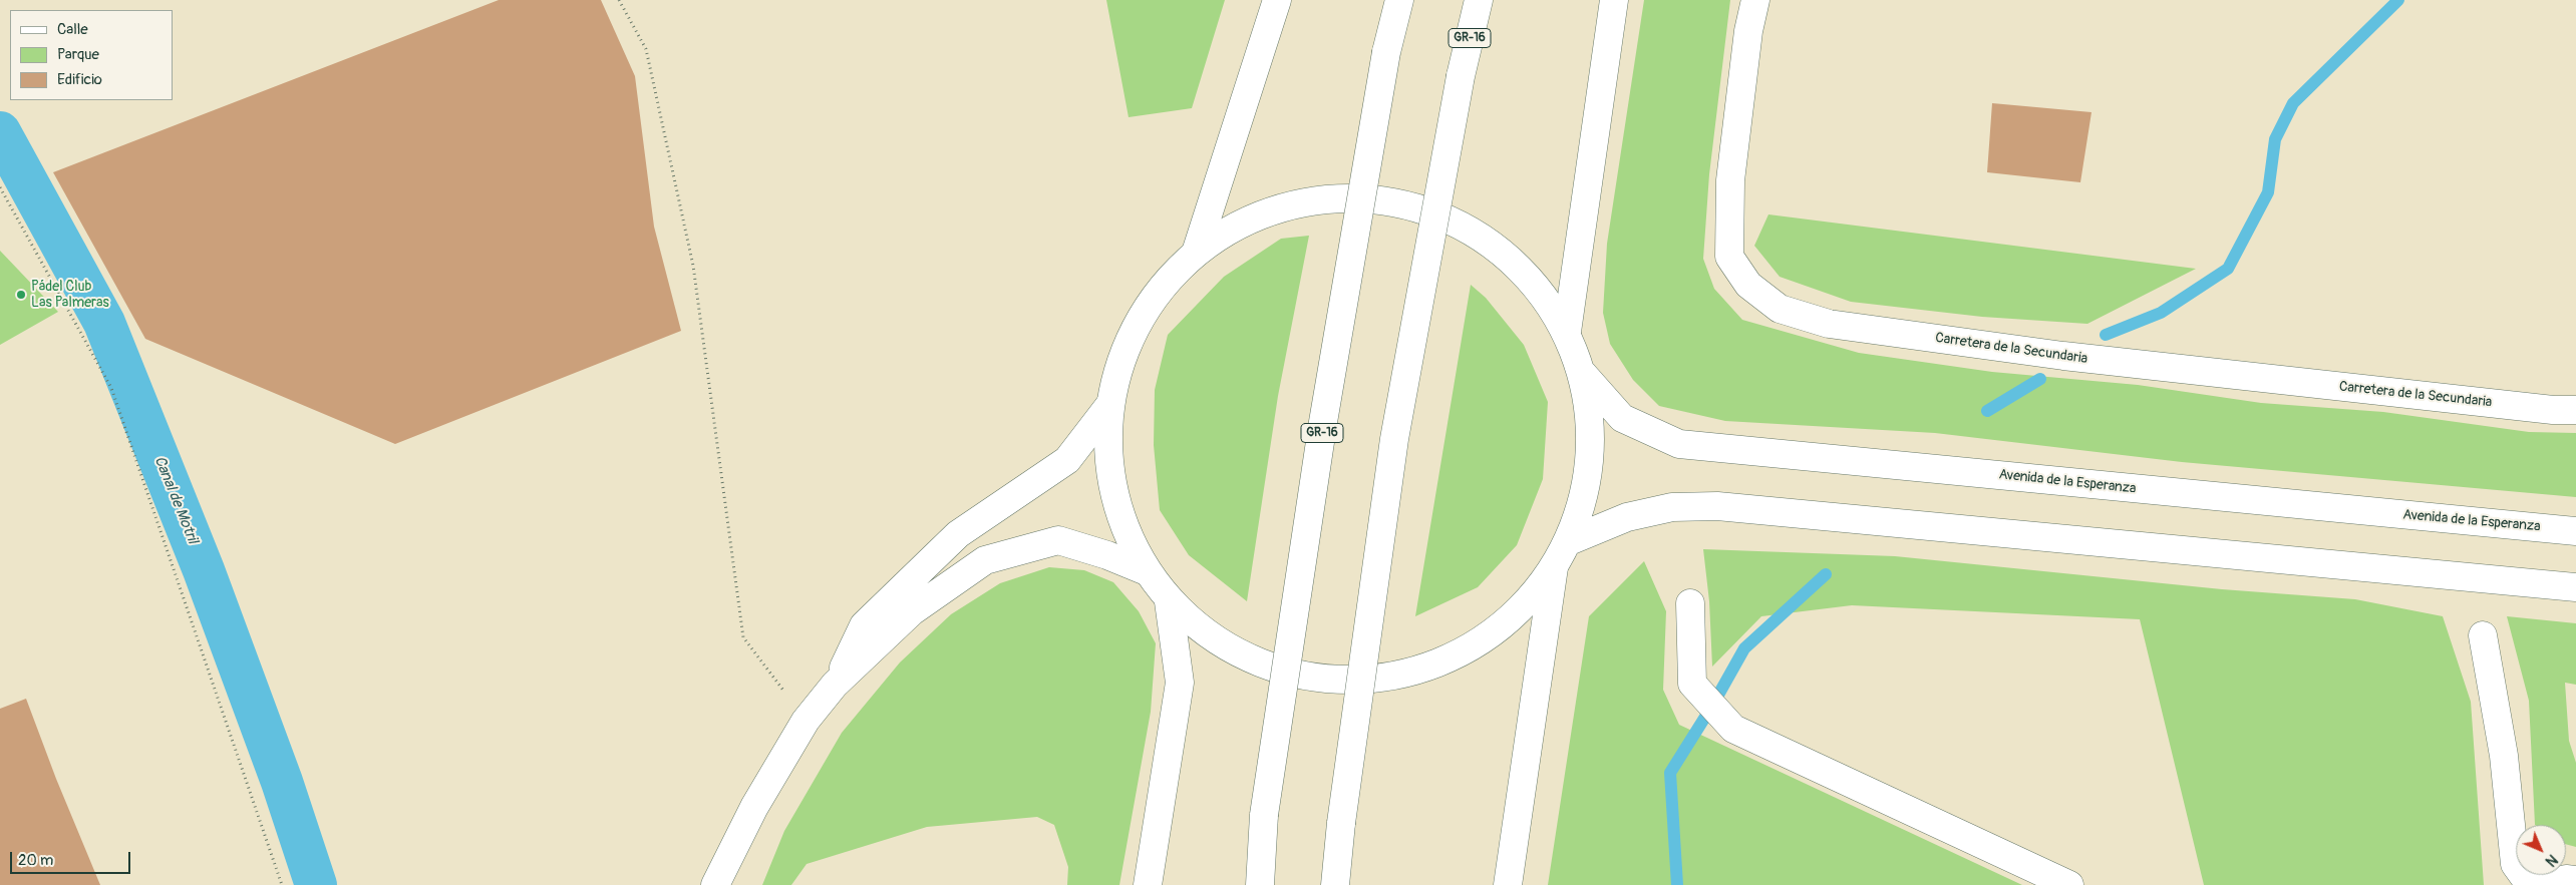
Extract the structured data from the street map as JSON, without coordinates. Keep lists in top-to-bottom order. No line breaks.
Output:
{"streets":{"main road":["GR-16","Carretera de la Secundaria","Avenida de la Esperanza"]},"water":["Canal de Motril"],"places":["Pádel Club Las Palmeras"],"legend":["Calle","Parque","Edificio"],"scale_bar":"20 m","north":"bottom right"}
